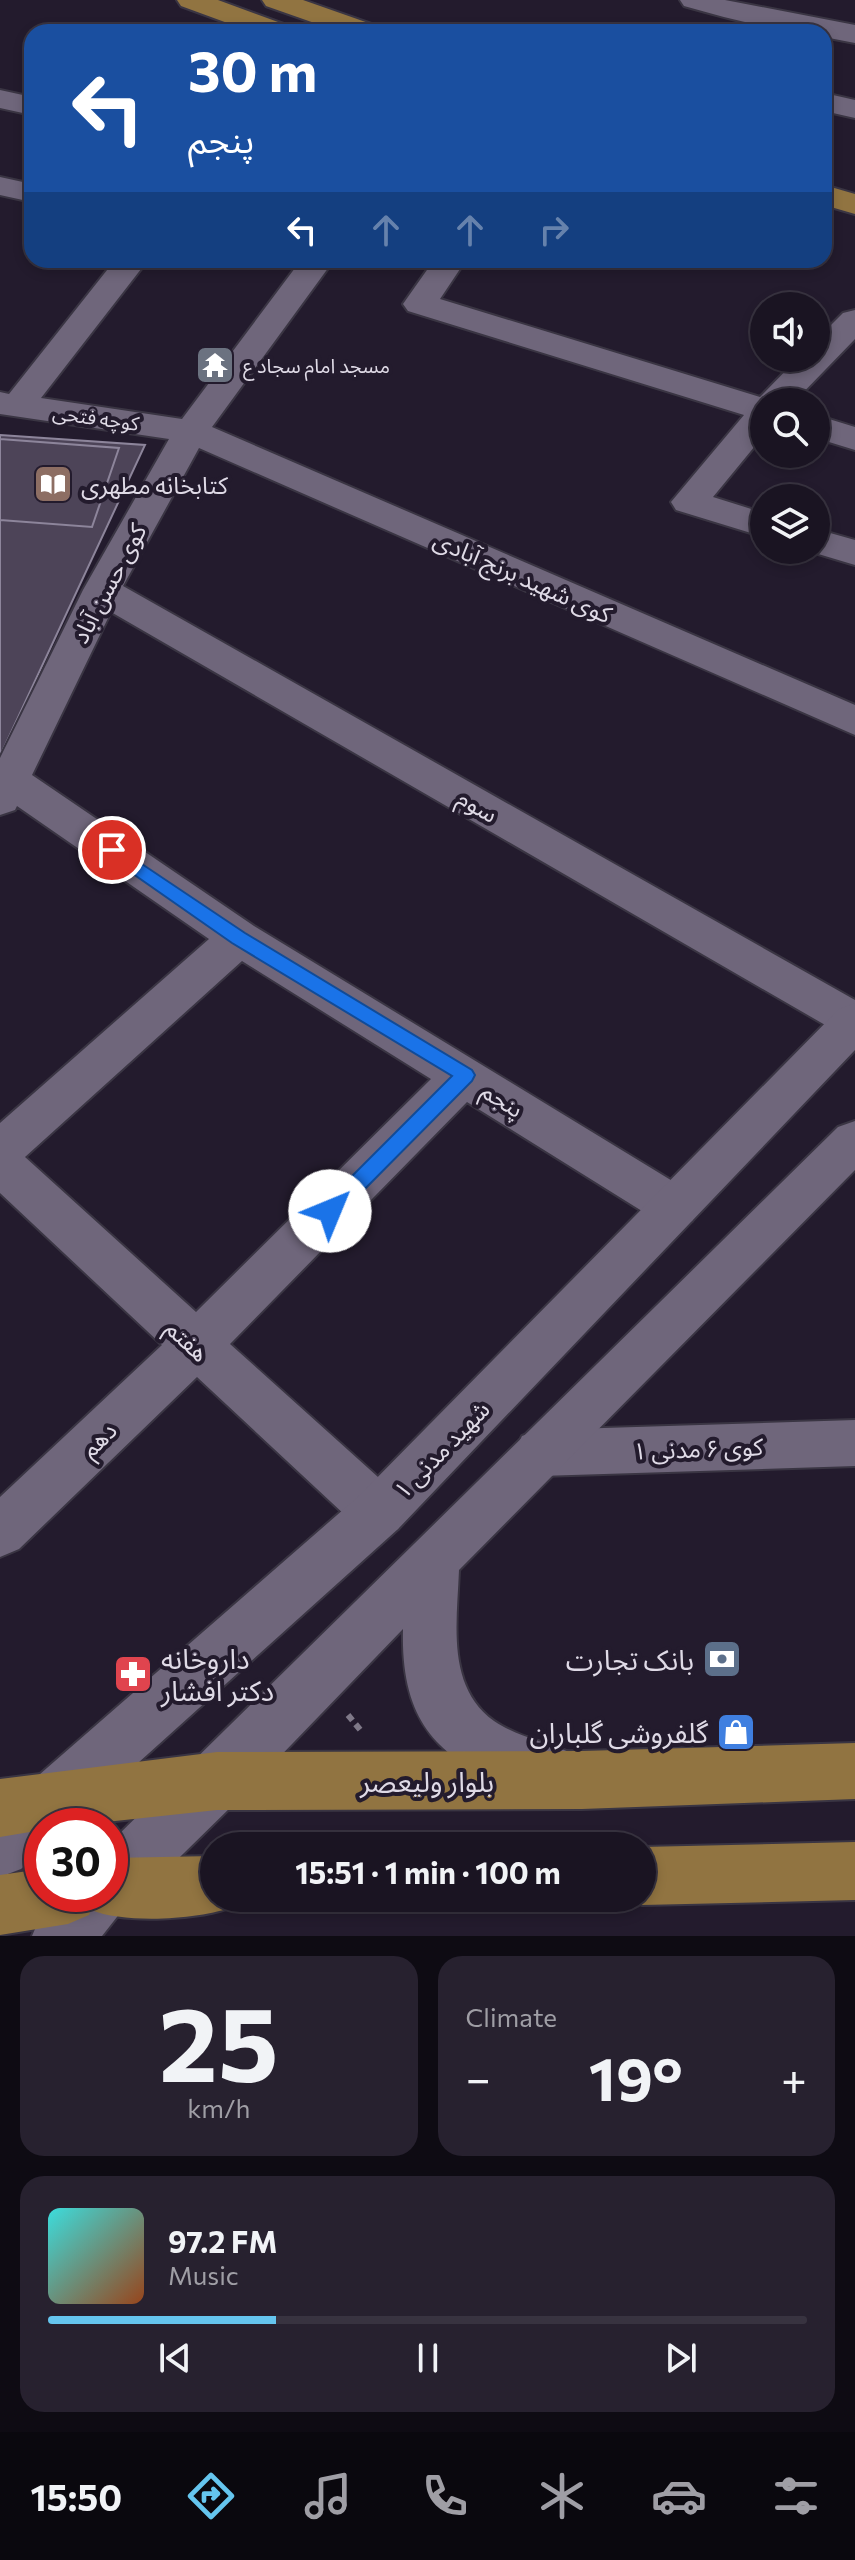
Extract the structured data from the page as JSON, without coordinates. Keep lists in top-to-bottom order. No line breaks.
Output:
{"streets":{"main road":["بلوار ولیعصر"],"street":["کوچه فتحی","کوی شهید برنج آبادی","کوی حسن آباد","سوم","پنجم","هفتم","دهم","کوی ۶ مدنی ۱","شهید مدنی ۱"]},"crossings":[["کوچه فتحی","کوی شهید برنج آبادی"],["کوچه فتحی","کوی حسن آباد"],["کوی شهید برنج آبادی","کوی حسن آباد"],["کوی حسن آباد","سوم"],["کوی حسن آباد","پنجم"],["سوم","شهید مدنی ۱"],["پنجم","دهم"],["پنجم","شهید مدنی ۱"],["هفتم","دهم"],["هفتم","شهید مدنی ۱"],["شهید مدنی ۱","بلوار ولیعصر"]],"places":{"temple":["مسجد امام سجاد ع"],"library":["کتابخانه مطهری"],"bank":["بانک تجارت"],"pharmacy":["داروخانه دکتر افشار"],"shop":["گلفروشی گلباران"]},"page":{"turn":["30 m","پنجم"],"limit":"30","trip":"15:51 · 1 min · 100 m","tile":[["25","km/h"],"Climate"],"heat":["−","19°","+"],"song":["97.2 FM","Music"],"tabs":"15:50"}}
